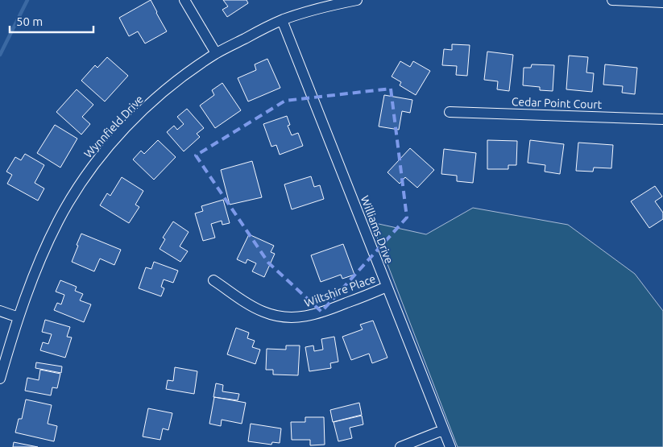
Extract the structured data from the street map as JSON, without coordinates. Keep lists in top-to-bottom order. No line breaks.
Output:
{"streets":{"street":["Cedar Point Court","Wynnfield Drive","Williams Drive","Wiltshire Place"]},"crossings":[["Wynnfield Drive","Williams Drive"],["Williams Drive","Wiltshire Place"]],"scale_bar":"50 m"}
